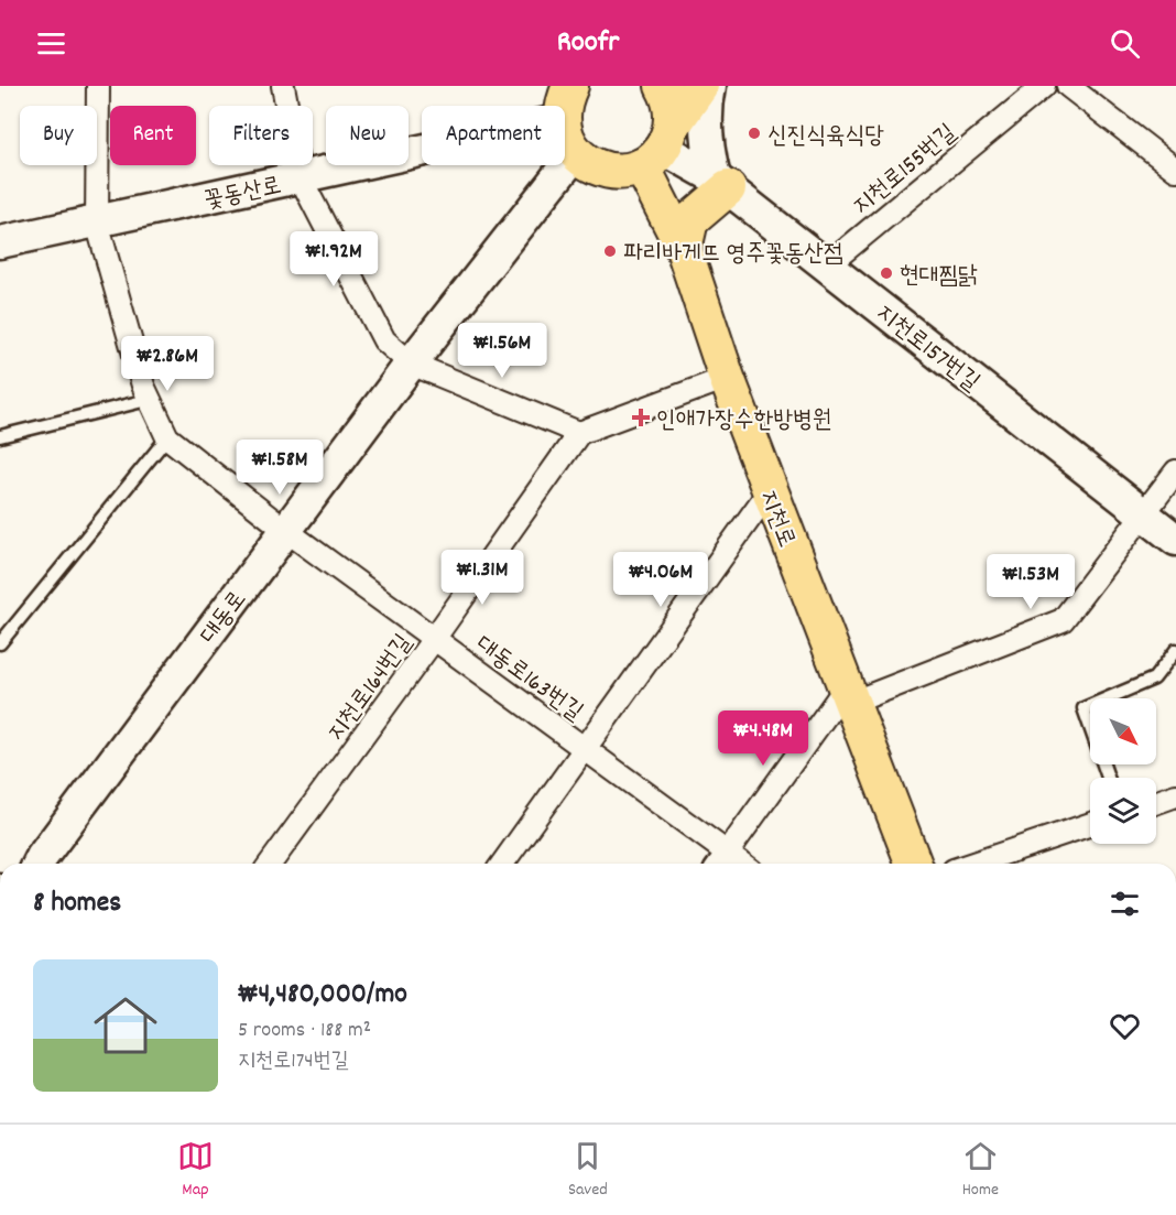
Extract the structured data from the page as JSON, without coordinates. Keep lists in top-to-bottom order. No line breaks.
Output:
{"streets":{"main road":["지천로"],"street":["지천로155번길","꽃동산로","지천로157번길","대동로","대동로163번길","지천로164번길"]},"crossings":[["지천로155번길","지천로157번길"],["지천로157번길","지천로"],["대동로","대동로163번길"],["대동로163번길","지천로164번길"]],"places":{"other":["신진식육식당","파리바게뜨 영주꽃동산점","현대찜닭"],"health":["인애가장수한방병원"]},"north":"bottom right","page":{"header":"Roofr","chip":["Buy","Rent","Filters","New","Apartment"],"price":["₩1.92M","₩1.56M","₩2.86M","₩1.58M","₩1.31M","₩4.06M","₩1.53M","₩4.48M"],"heading":"8 homes","list":[{"name":"₩4,480,000/mo","note":"5 rooms · 188 m² · 지천로174번길"}],"tabs":["Map","Saved","Home"]}}
